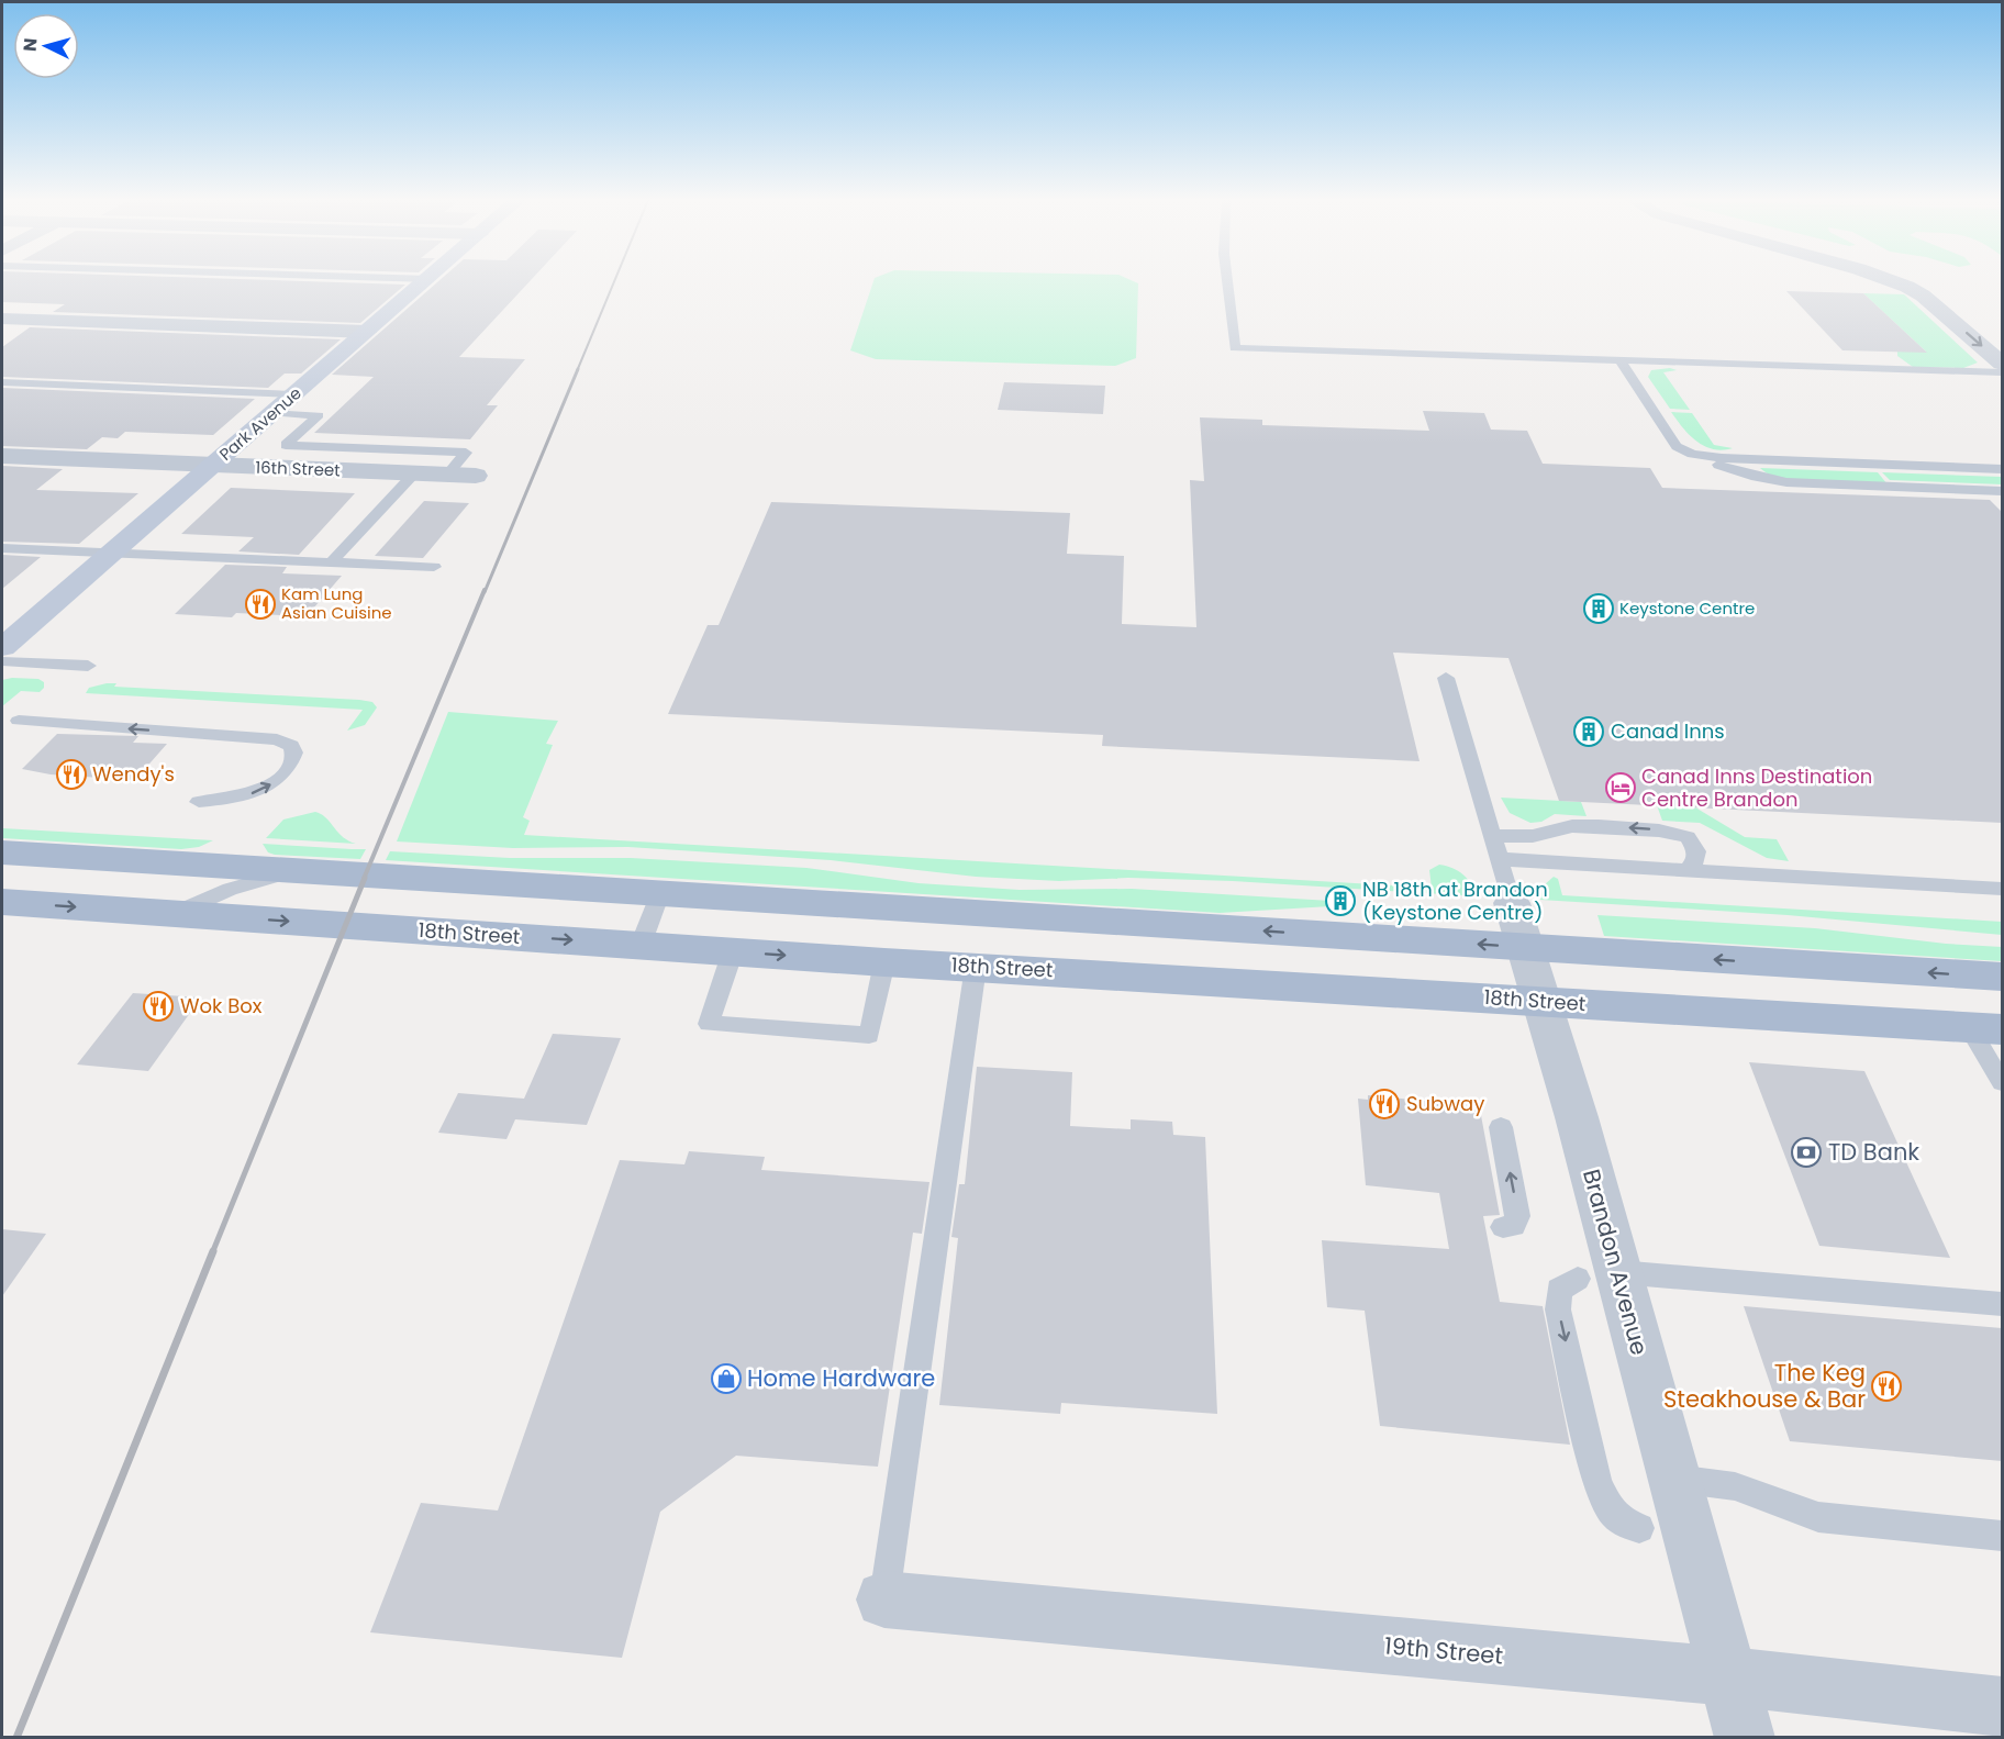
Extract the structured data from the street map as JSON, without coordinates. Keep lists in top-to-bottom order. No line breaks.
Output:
{"streets":{"main road":["18th Street"],"street":["Park Avenue","16th Street","Brandon Avenue","19th Street"]},"crossings":[["Park Avenue","16th Street"],["18th Street","Brandon Avenue"],["Brandon Avenue","19th Street"]],"places":{"restaurant":["Kam Lung Asian Cuisine","Wendy's","Wok Box","Subway","The Keg Steakhouse & Bar"],"building":["Keystone Centre","Canad Inns","NB 18th at Brandon (Keystone Centre)"],"hotel":["Canad Inns Destination Centre Brandon"],"bank":["TD Bank"],"shop":["Home Hardware"]},"north":"left"}
